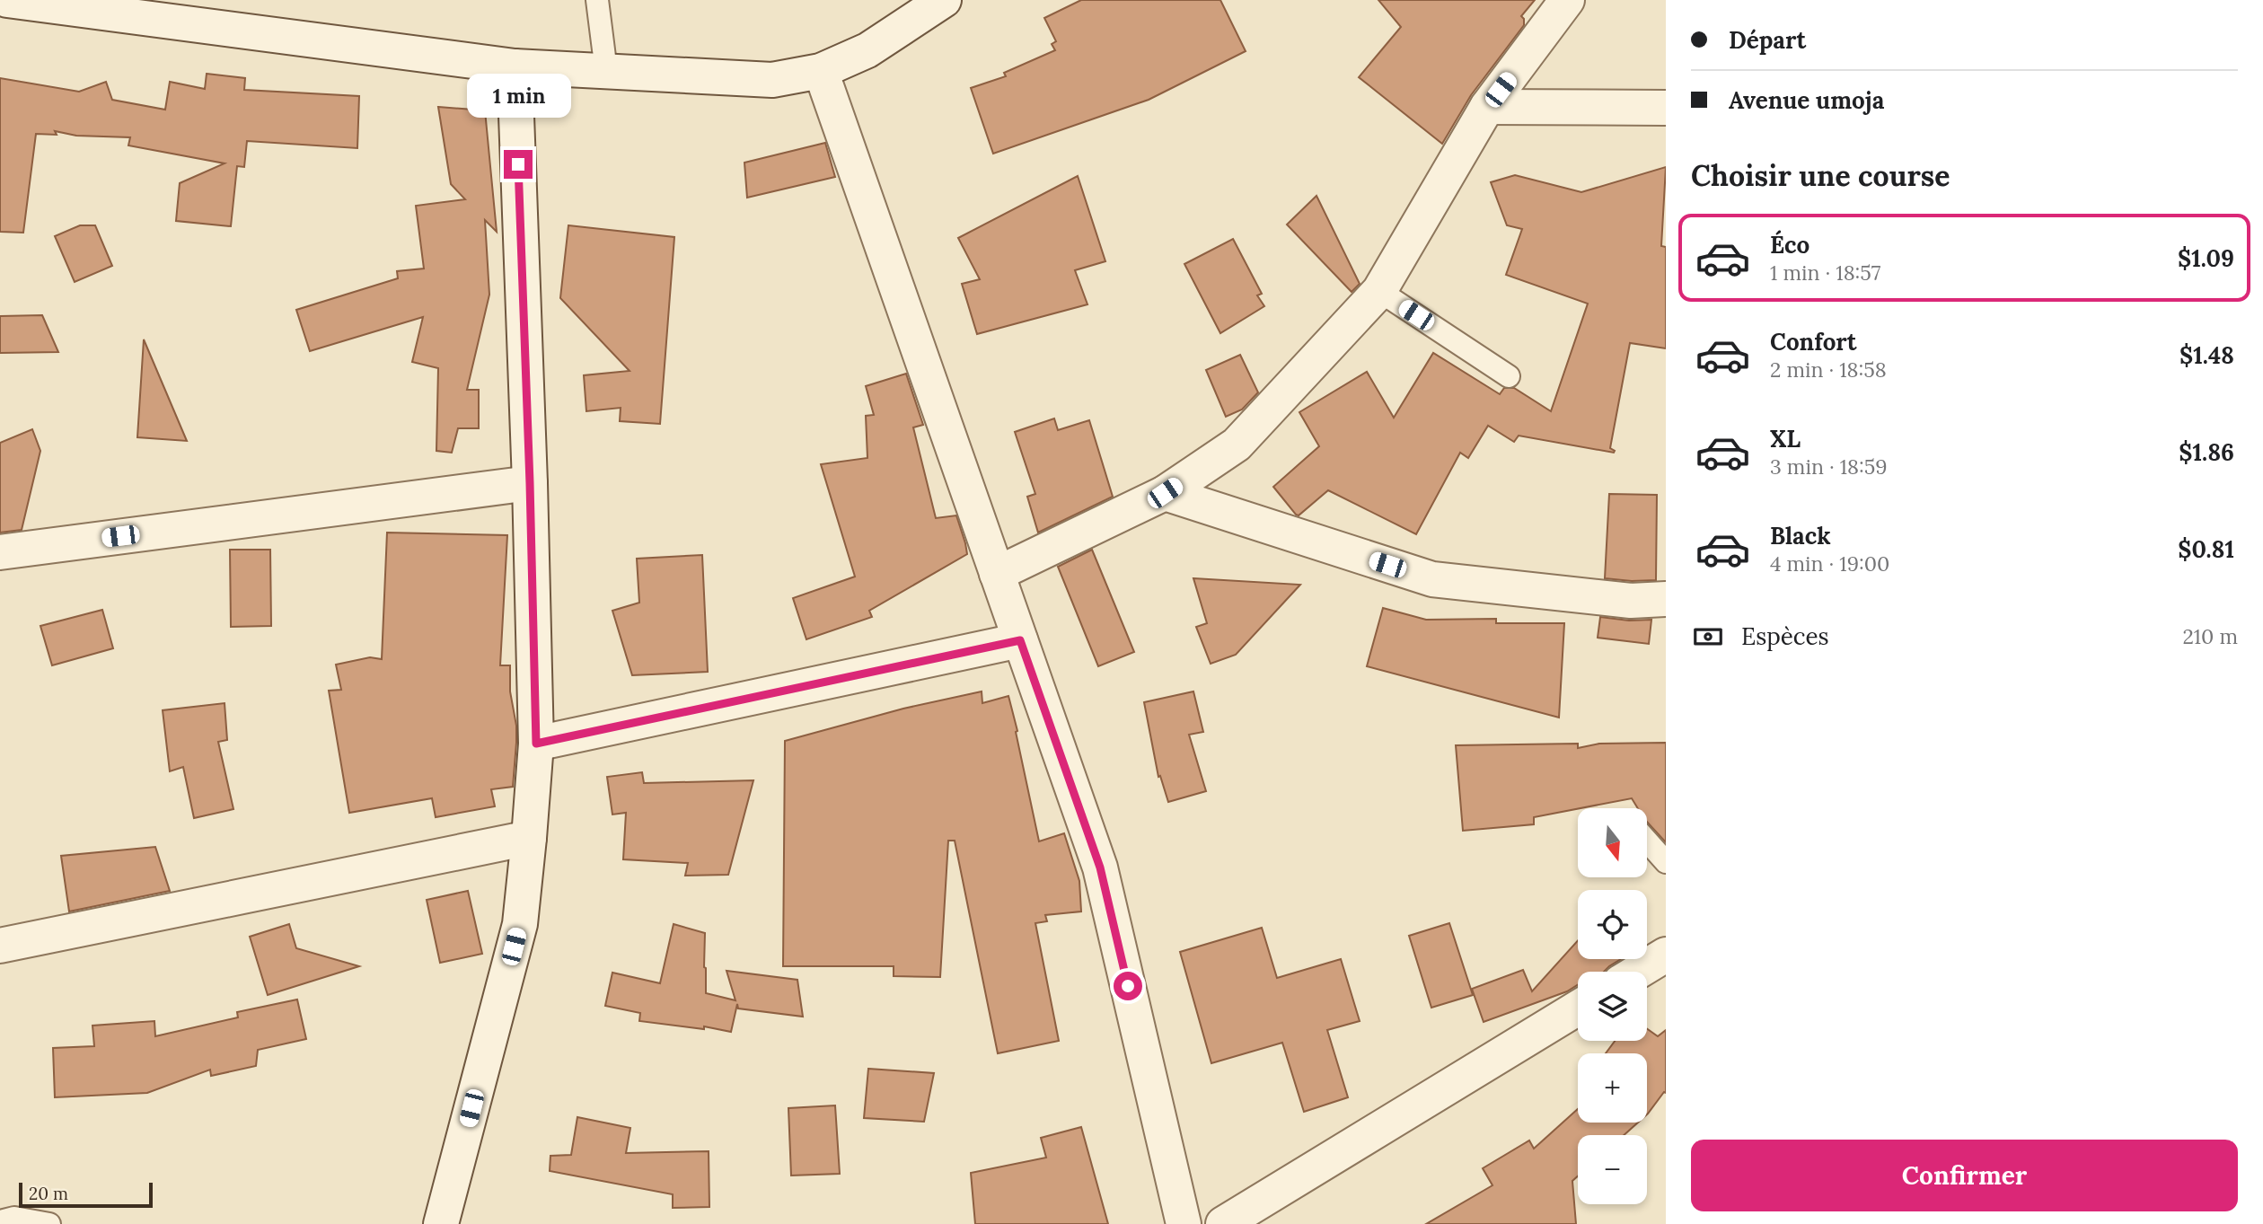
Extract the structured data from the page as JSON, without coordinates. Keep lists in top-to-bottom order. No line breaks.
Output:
{"scale_bar":"20 m","north":"bottom","page":{"banner":["Départ","Avenue umoja"],"bubble":"1 min","heading":"Choisir une course","list":[{"name":"Éco","note":"1 min · 18:57","value":"$1.09"},{"name":"Confort","note":"2 min · 18:58","value":"$1.48"},{"name":"XL","note":"3 min · 18:59","value":"$1.86"},{"name":"Black","note":"4 min · 19:00","value":"$0.81"}],"pay":["Espèces","210 m"],"map_buttons":["+","−"],"buttons":"Confirmer","scale":"20 m"}}
